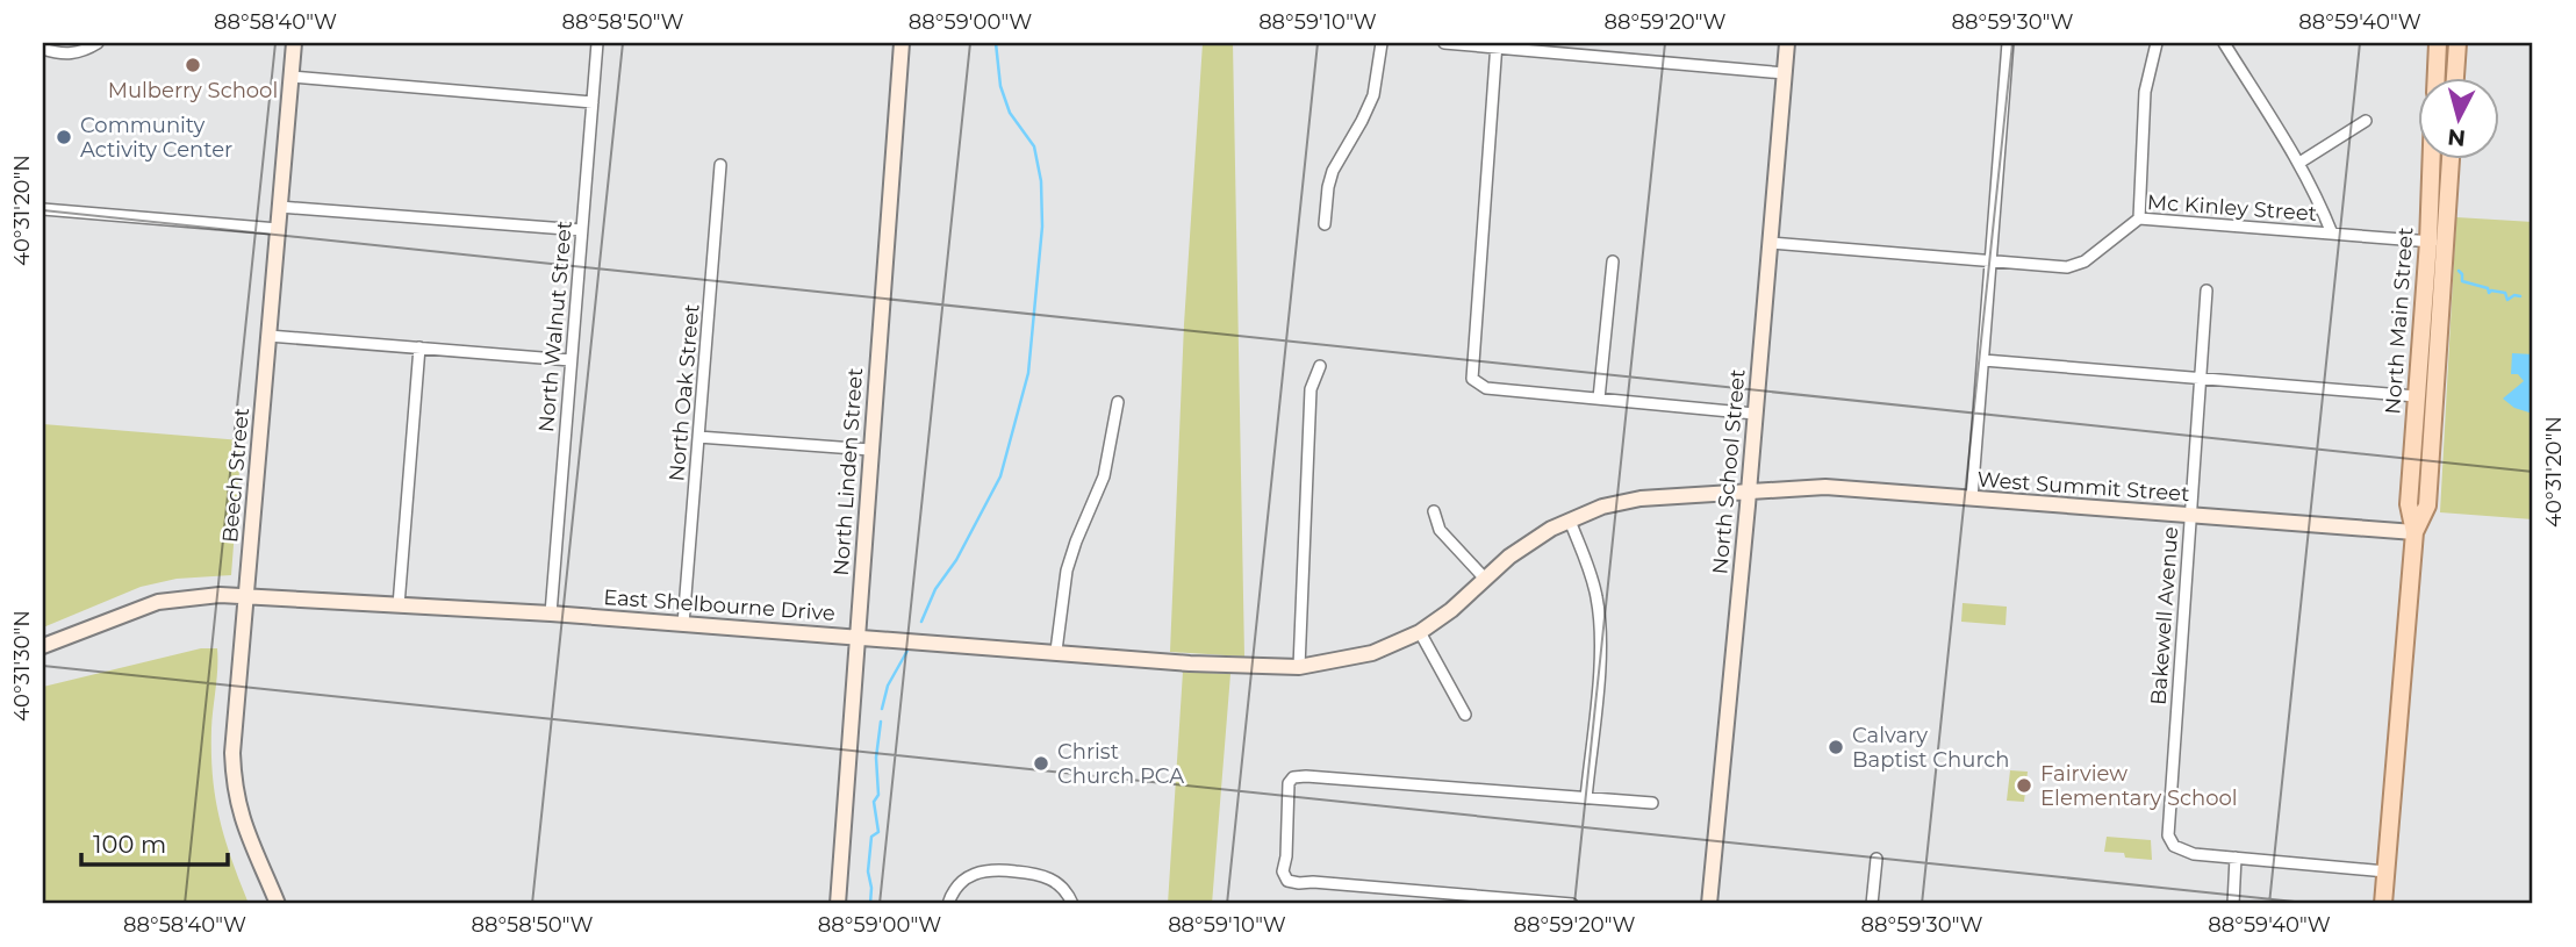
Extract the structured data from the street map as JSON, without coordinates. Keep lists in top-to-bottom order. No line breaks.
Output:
{"streets":{"main road":["North Main Street"],"street":["Mc Kinley Street","North Walnut Street","North Oak Street","North Linden Street","North School Street","Beech Street","West Summit Street","East Shelbourne Drive","Bakewell Avenue"]},"crossings":[["Mc Kinley Street","North Main Street"],["Mc Kinley Street","North School Street"],["North Main Street","West Summit Street"],["North Walnut Street","East Shelbourne Drive"],["North Oak Street","East Shelbourne Drive"],["North Linden Street","East Shelbourne Drive"],["North School Street","West Summit Street"],["Beech Street","East Shelbourne Drive"],["West Summit Street","East Shelbourne Drive"],["West Summit Street","Bakewell Avenue"]],"places":["Mulberry School","Community Activity Center","Calvary Baptist Church","Christ Church PCA","Fairview Elementary School"],"scale_bar":"100 m","north":"bottom","coordinates":["88°58'40\"W","88°58'50\"W","88°59'00\"W","88°59'10\"W","88°59'20\"W","88°59'30\"W","88°59'40\"W","40°31'20\"N","40°31'30\"N"]}
